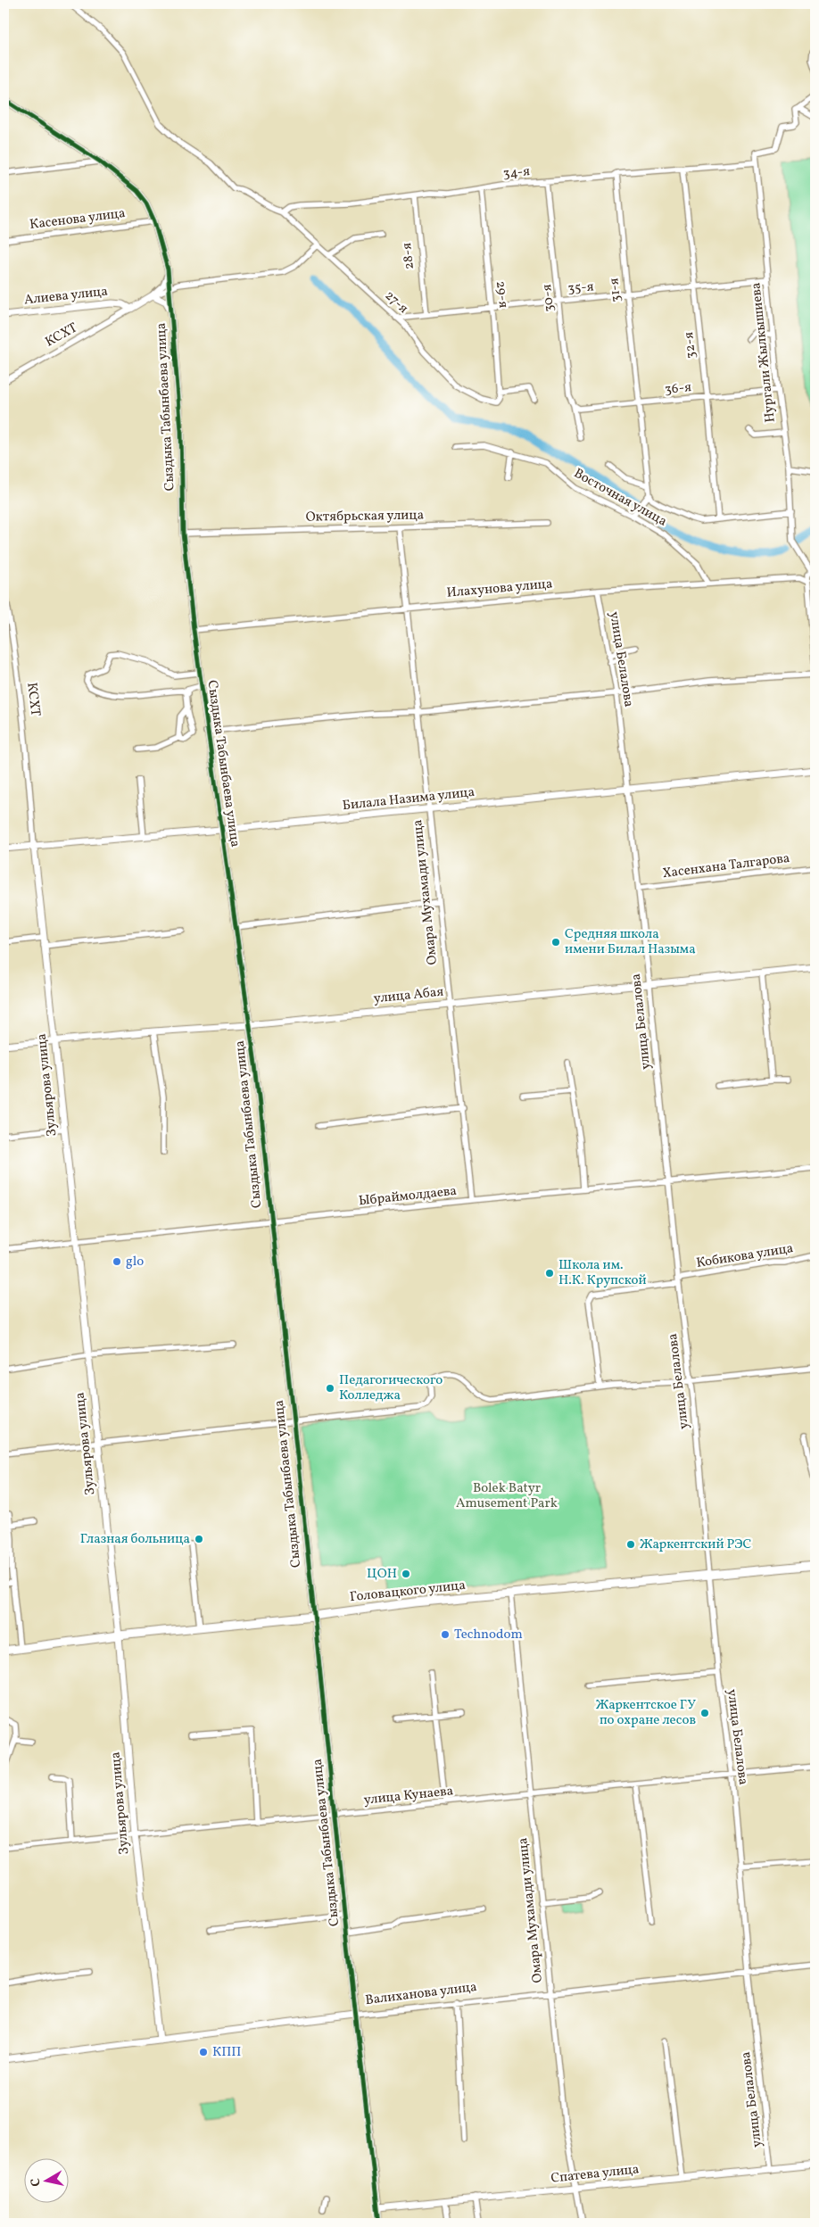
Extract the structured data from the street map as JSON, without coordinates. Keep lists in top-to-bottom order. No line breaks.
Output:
{"streets":{"main road":["Головацкого улица"],"street":["34-я","Касенова улица","28-я","35-я","31-я","29-я","Алиева улица","30-я","27-я","КСХТ","32-я","Нургали Жылкышиева","36-я","Сыздыка Табынбаева улица","Восточная улица","Октябрьская улица","Илахунова улица","улица Белалова","Билала Назима улица","Хасенхана Талгарова","Омара Мухамади улица","улица Абая","Зульярова улица","Ыбраймолдаева","Кобикова улица","улица Кунаева","Валиханова улица","Спатева улица"]},"crossings":[["34-я","28-я"],["34-я","31-я"],["34-я","29-я"],["34-я","30-я"],["34-я","27-я"],["34-я","32-я"],["34-я","Нургали Жылкышиева"],["Касенова улица","Сыздыка Табынбаева улица"],["28-я","35-я"],["35-я","31-я"],["35-я","29-я"],["35-я","30-я"],["35-я","27-я"],["35-я","32-я"],["35-я","Нургали Жылкышиева"],["31-я","36-я"],["29-я","27-я"],["Алиева улица","КСХТ"],["КСХТ","Билала Назима улица"],["КСХТ","Зульярова улица"],["32-я","36-я"],["Нургали Жылкышиева","36-я"],["Сыздыка Табынбаева улица","Октябрьская улица"],["Сыздыка Табынбаева улица","Илахунова улица"],["Сыздыка Табынбаева улица","Билала Назима улица"],["Сыздыка Табынбаева улица","улица Абая"],["Сыздыка Табынбаева улица","Ыбраймолдаева"],["Сыздыка Табынбаева улица","Головацкого улица"],["Сыздыка Табынбаева улица","улица Кунаева"],["Сыздыка Табынбаева улица","Валиханова улица"],["Сыздыка Табынбаева улица","Спатева улица"],["Восточная улица","Илахунова улица"],["Октябрьская улица","Омара Мухамади улица"],["Илахунова улица","улица Белалова"],["Илахунова улица","Омара Мухамади улица"],["улица Белалова","Билала Назима улица"],["улица Белалова","Хасенхана Талгарова"],["улица Белалова","улица Абая"],["улица Белалова","Ыбраймолдаева"],["улица Белалова","Кобикова улица"],["улица Белалова","Головацкого улица"],["улица Белалова","улица Кунаева"],["улица Белалова","Валиханова улица"],["улица Белалова","Спатева улица"],["Билала Назима улица","Омара Мухамади улица"],["Билала Назима улица","Зульярова улица"],["Омара Мухамади улица","улица Абая"],["Омара Мухамади улица","Ыбраймолдаева"],["Омара Мухамади улица","Головацкого улица"],["Омара Мухамади улица","улица Кунаева"],["Омара Мухамади улица","Валиханова улица"],["Омара Мухамади улица","Спатева улица"],["улица Абая","Зульярова улица"],["Зульярова улица","Ыбраймолдаева"],["Зульярова улица","Головацкого улица"],["Зульярова улица","улица Кунаева"],["Зульярова улица","Валиханова улица"]],"parks":["Bolek Batyr Amusement Park"],"places":["Средняя школа имени Билал Назыма","glo","Школа им. Н.К. Крупской","Педагогического Колледжа","Глазная больница","Жаркентский РЭС","ЦОН","Technodom","Жаркентское ГУ по охране лесов","КПП"],"north":"left"}
